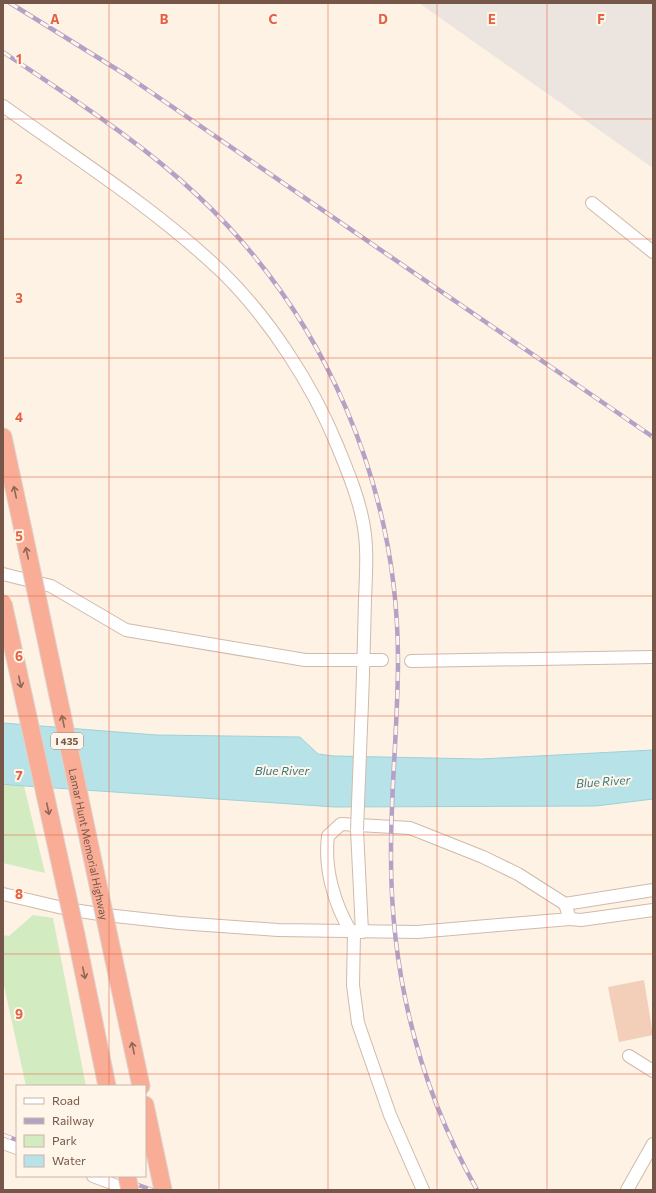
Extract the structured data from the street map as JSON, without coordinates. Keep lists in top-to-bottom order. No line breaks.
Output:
{"streets":{"highway":["I 435","Lamar Hunt Memorial Highway"]},"water":["Blue River"],"legend":["Road","Railway","Park","Water"],"grid":{"columns":["A","B","C","D","E","F"],"rows":["1","2","3","4","5","6","7","8","9"]}}
